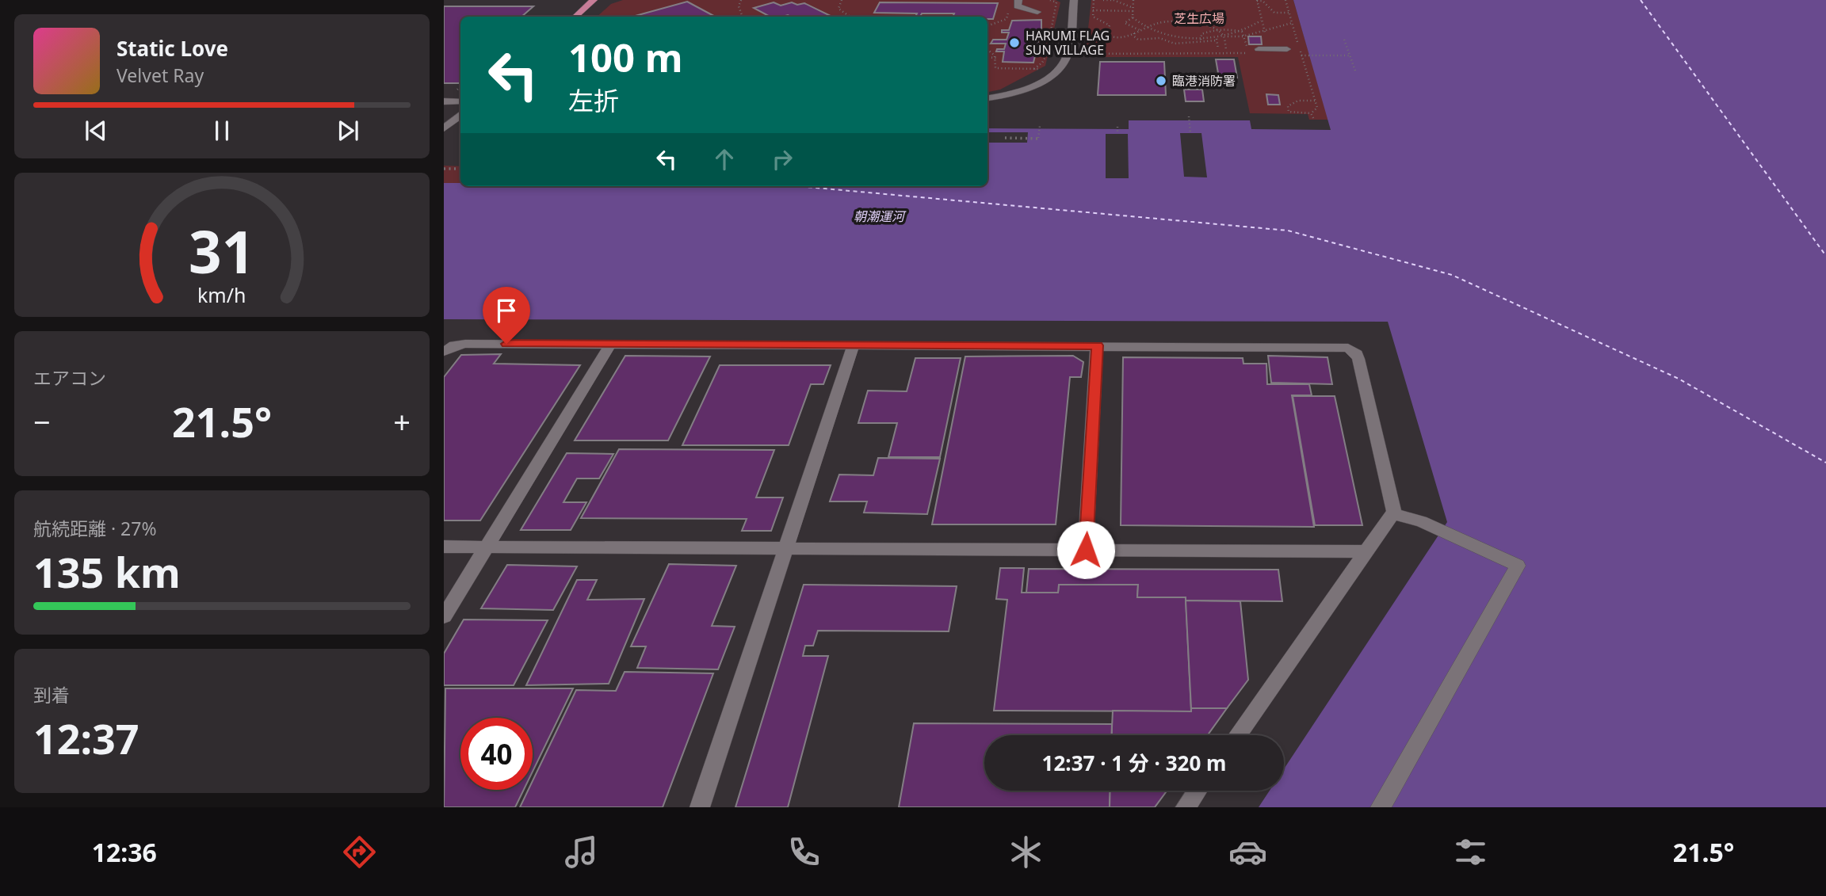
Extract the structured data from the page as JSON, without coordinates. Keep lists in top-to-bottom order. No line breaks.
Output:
{"water":["朝潮運河"],"parks":["芝生広場"],"places":["HARUMI FLAG SUN VILLAGE","臨港消防署"],"page":{"turn":["100 m","左折"],"song":["Static Love","Velvet Ray"],"tile":["エアコン",["航続距離 · 27%","135 km"],["到着","12:37"]],"heat":["−","21.5°","+"],"limit":"40","trip":"12:37 · 1 分 · 320 m","tabs":["12:36","21.5°"],"gauge":["31","km/h"]}}
